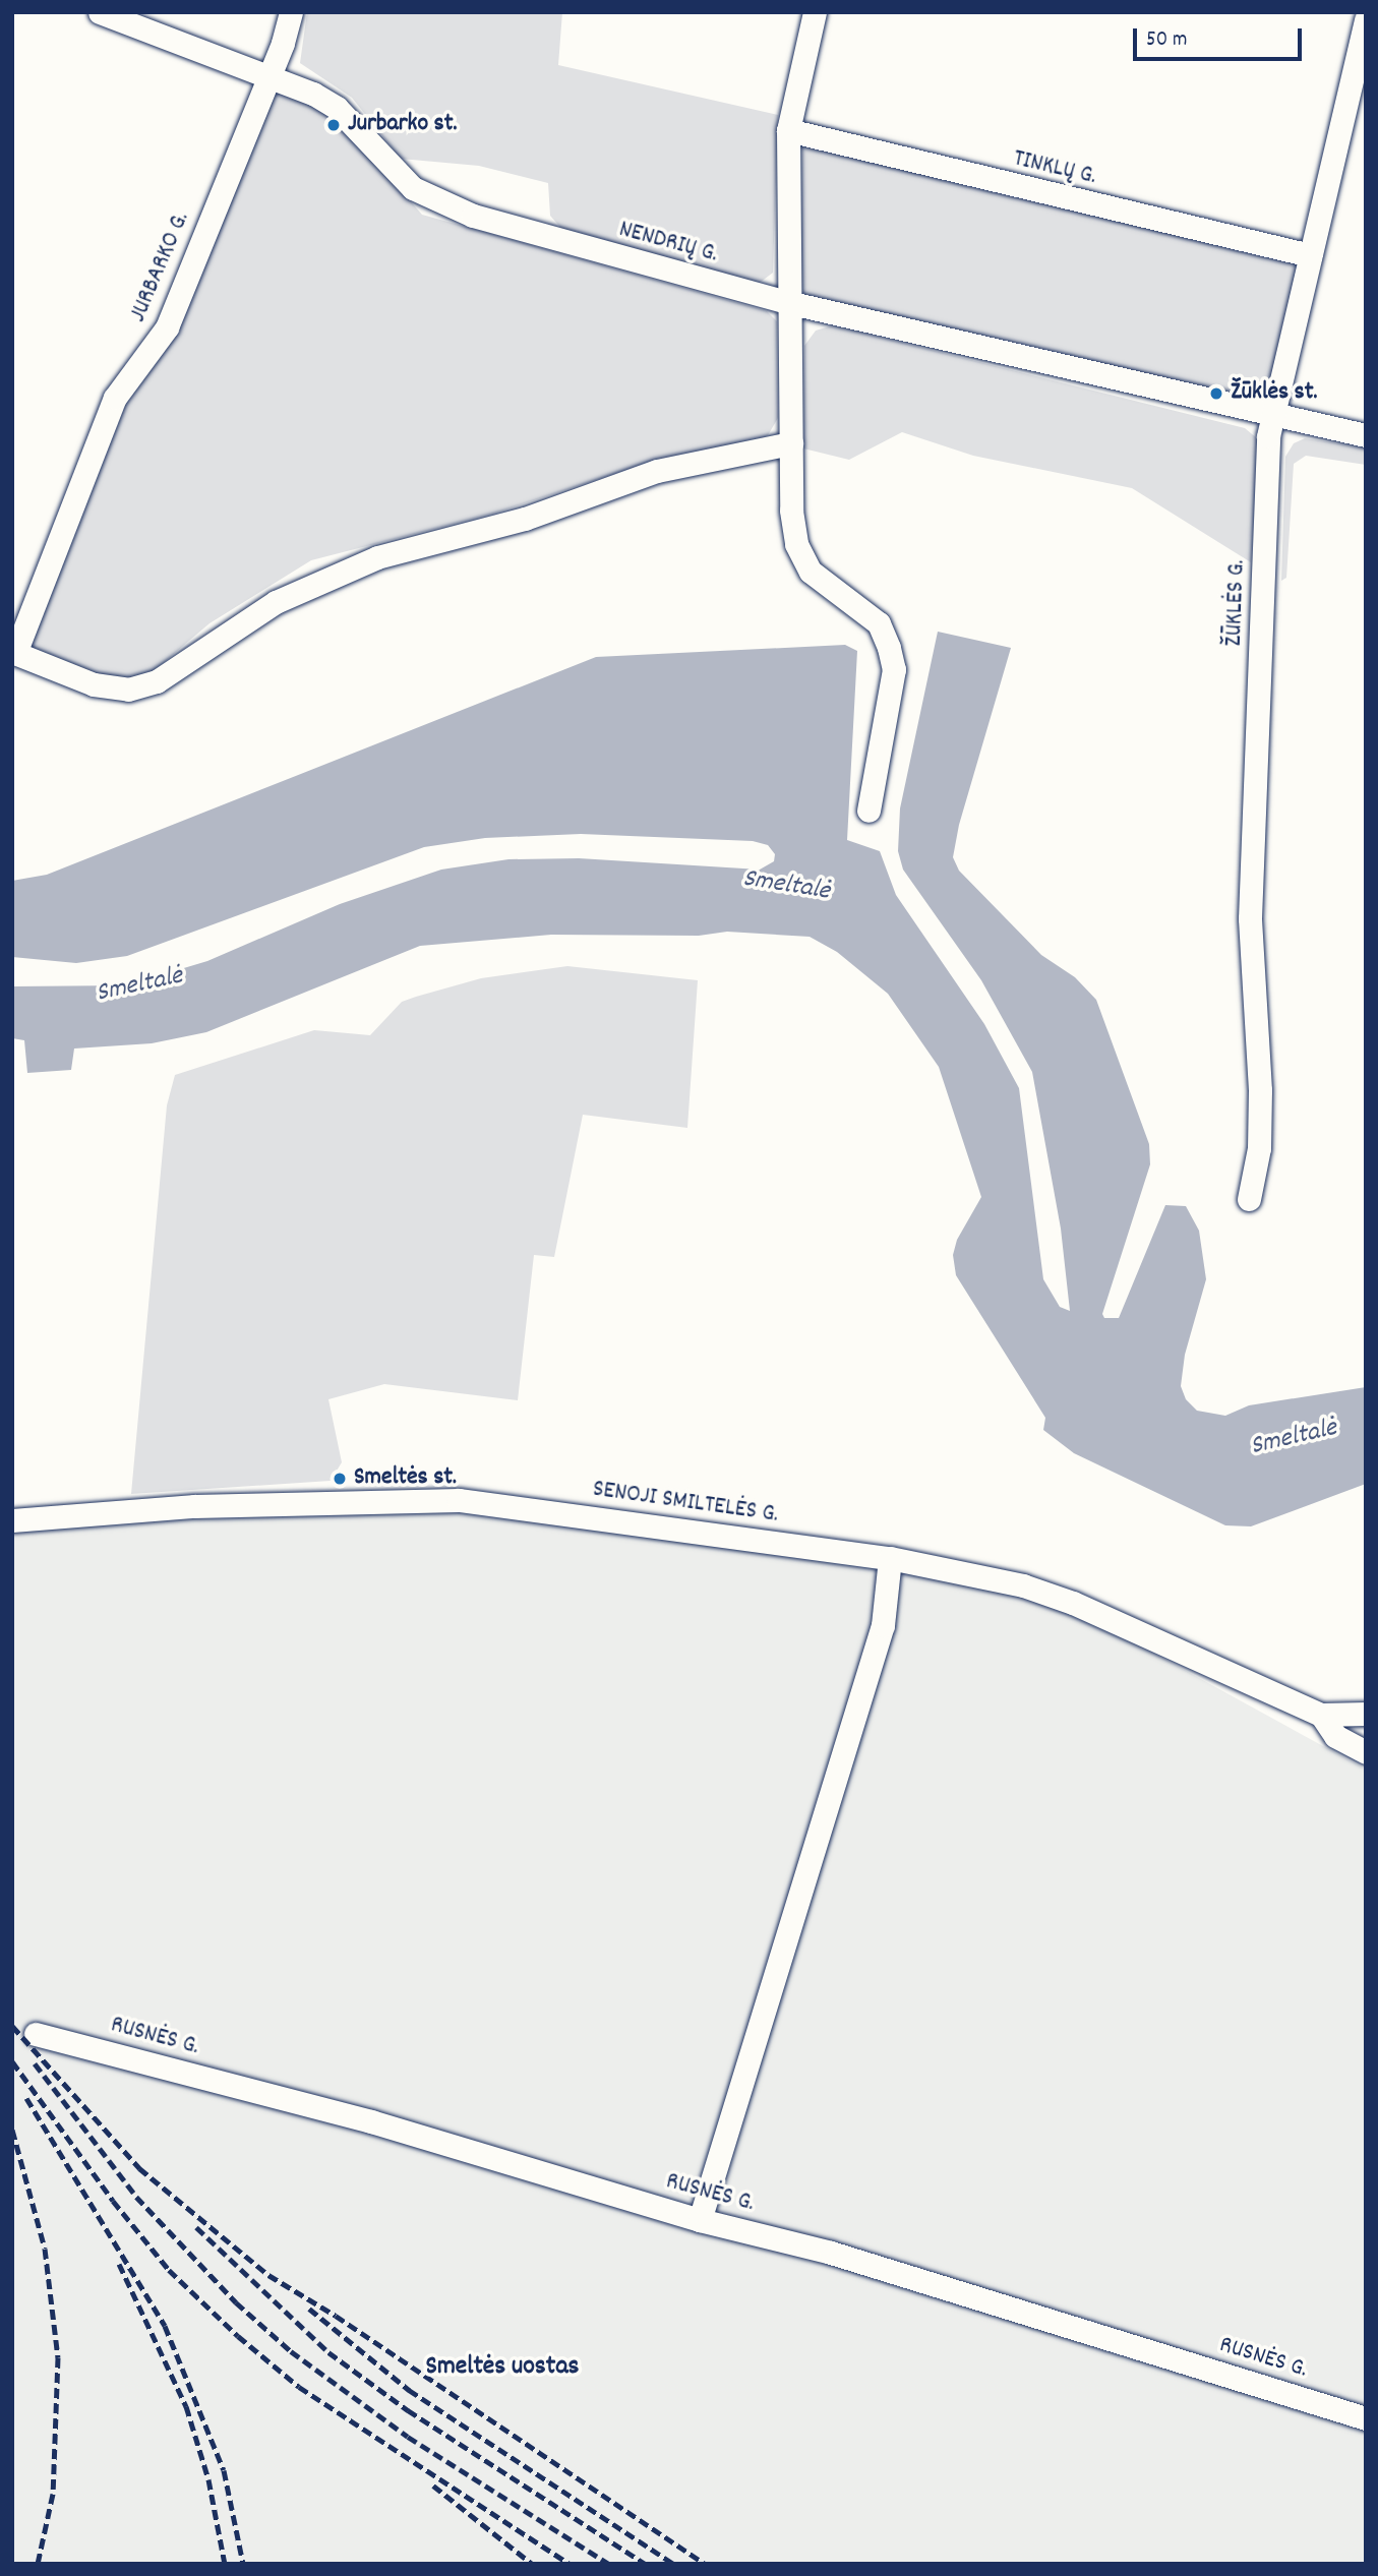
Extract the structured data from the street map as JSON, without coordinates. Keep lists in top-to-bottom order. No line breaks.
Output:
{"streets":{"street":["TINKLŲ G.","NENDRIŲ G.","JURBARKO G.","ŽŪKLĖS G.","SENOJI SMILTELĖS G.","RUSNĖS G."]},"crossings":[["TINKLŲ G.","ŽŪKLĖS G."],["NENDRIŲ G.","JURBARKO G."],["NENDRIŲ G.","ŽŪKLĖS G."]],"districts":["Smeltės uostas"],"water":["Smeltalė"],"places":["Jurbarko st.","Žūklės st.","Smeltės st."],"scale_bar":"50 m"}
